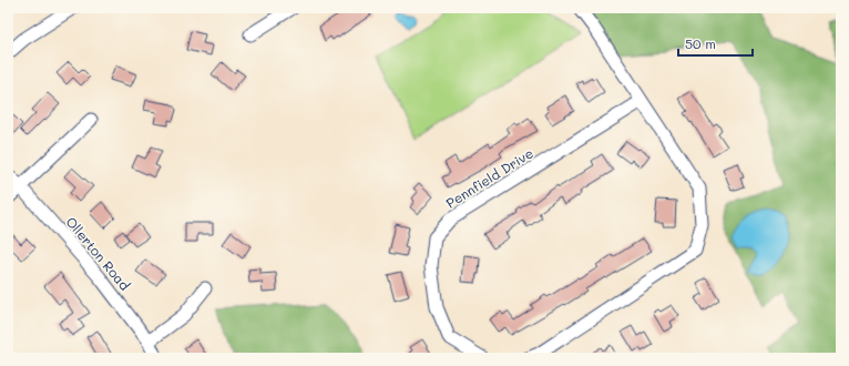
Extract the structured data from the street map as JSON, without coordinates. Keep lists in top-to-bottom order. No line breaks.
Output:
{"streets":{"street":["Pennfield Drive","Ollerton Road"]},"scale_bar":"50 m"}
